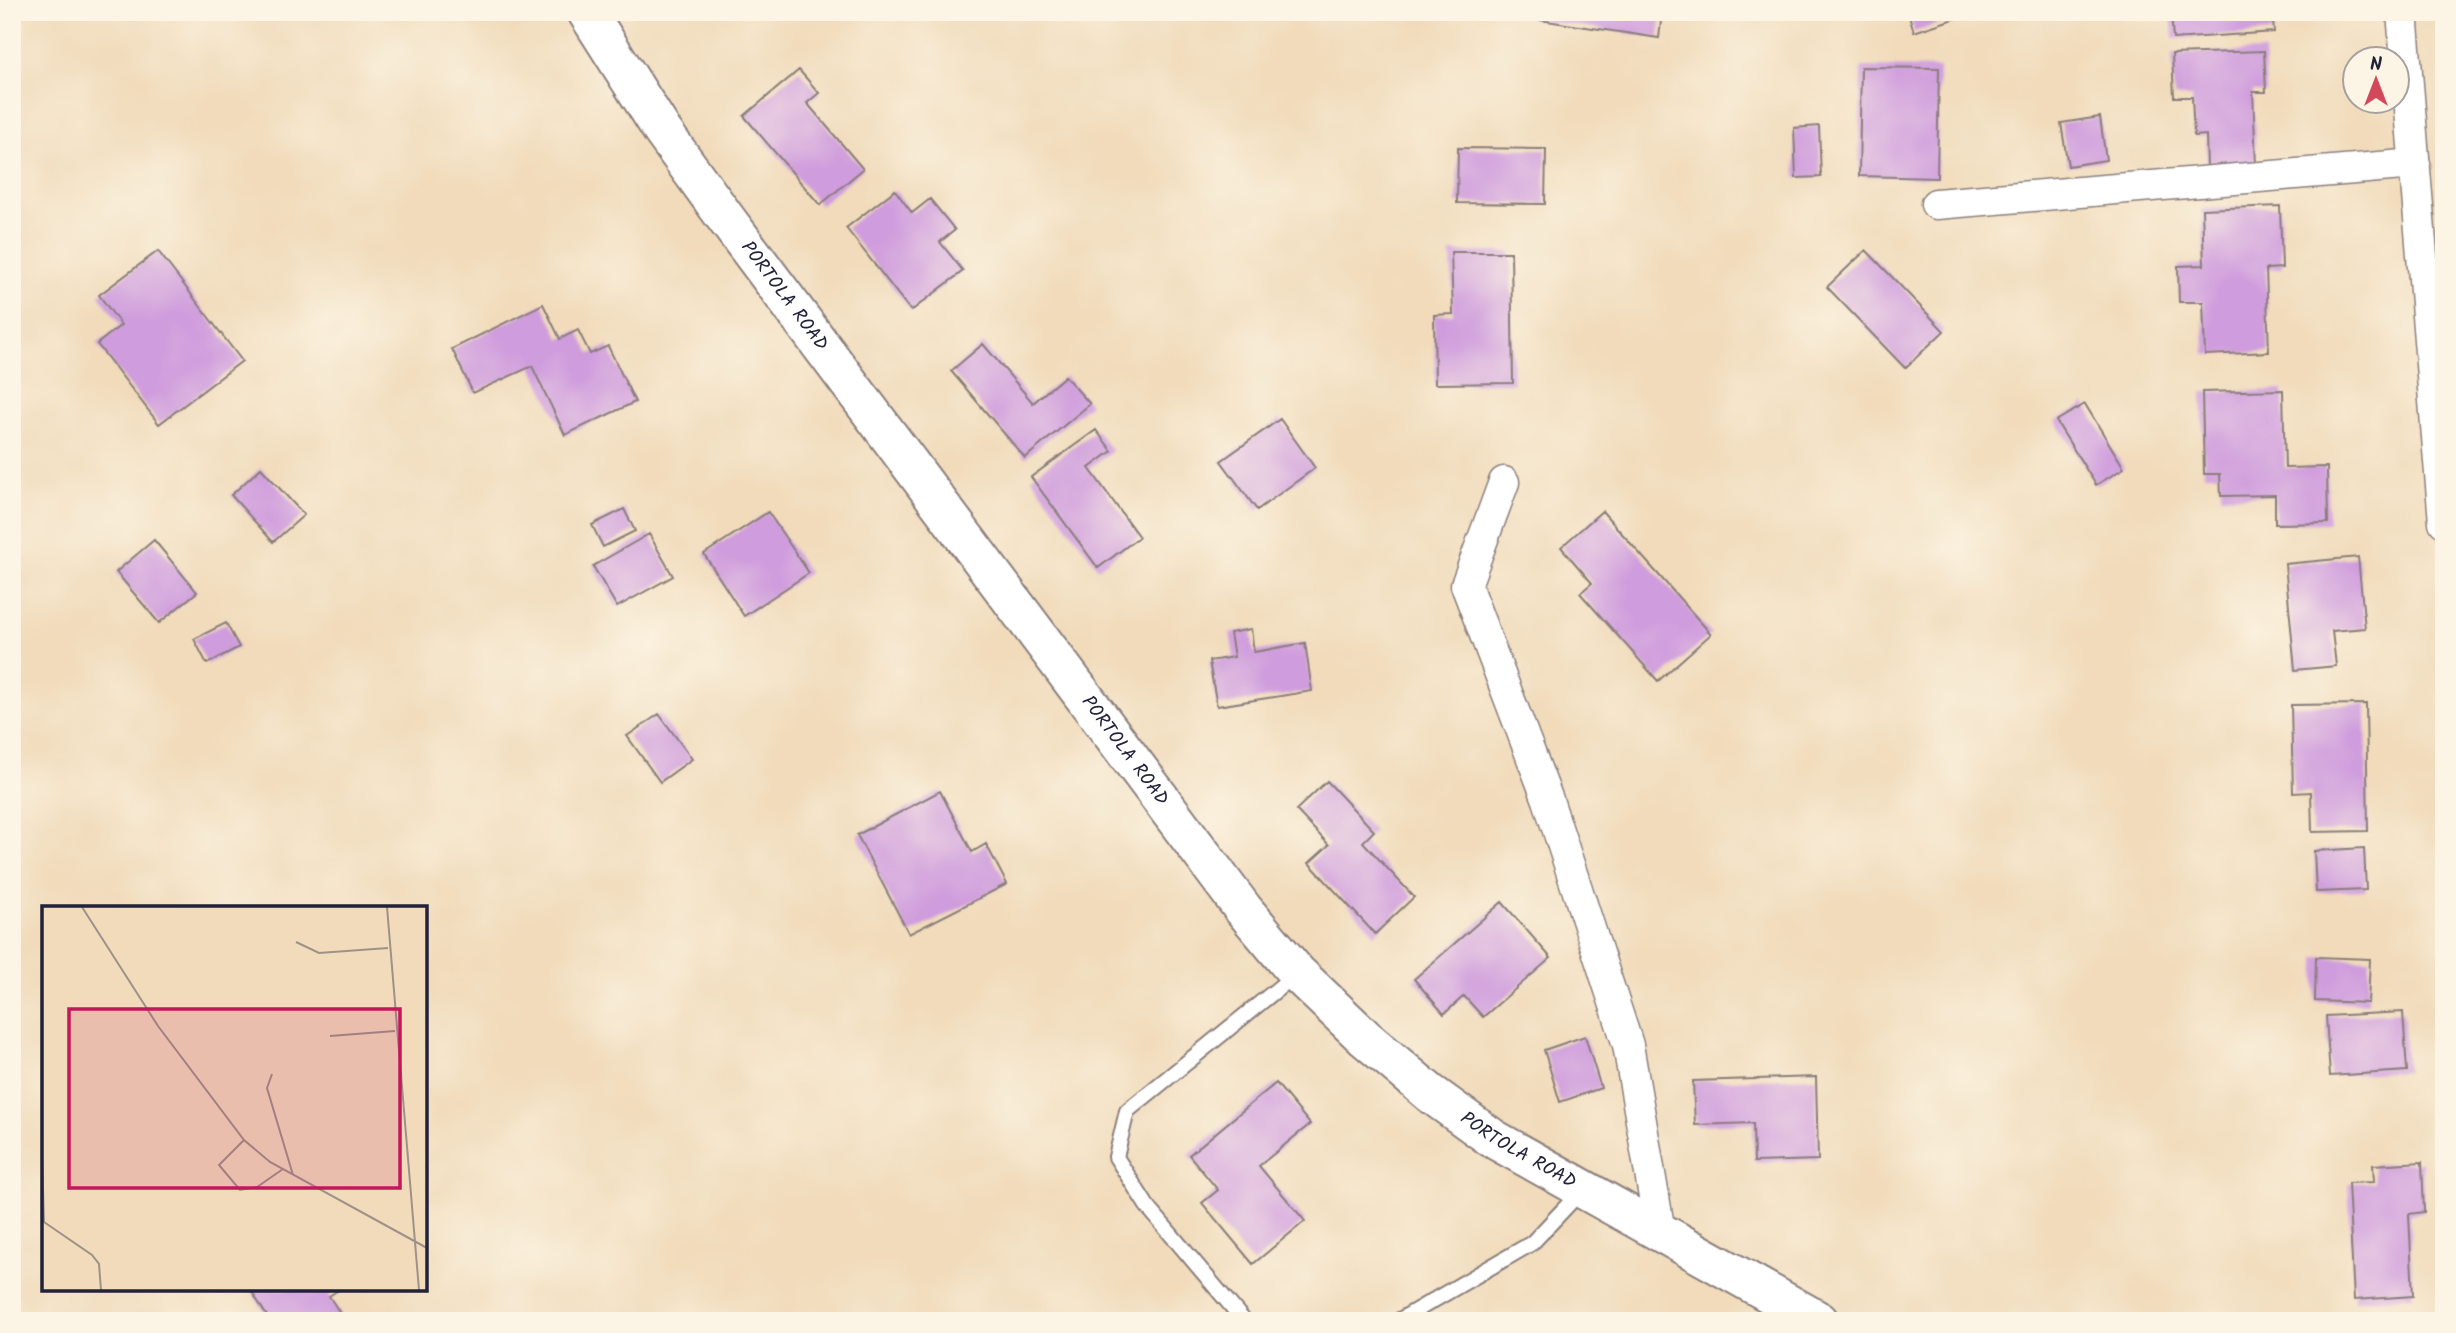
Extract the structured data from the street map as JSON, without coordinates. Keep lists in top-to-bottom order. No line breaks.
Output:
{"streets":{"street":["PORTOLA ROAD"]},"north":"top"}
